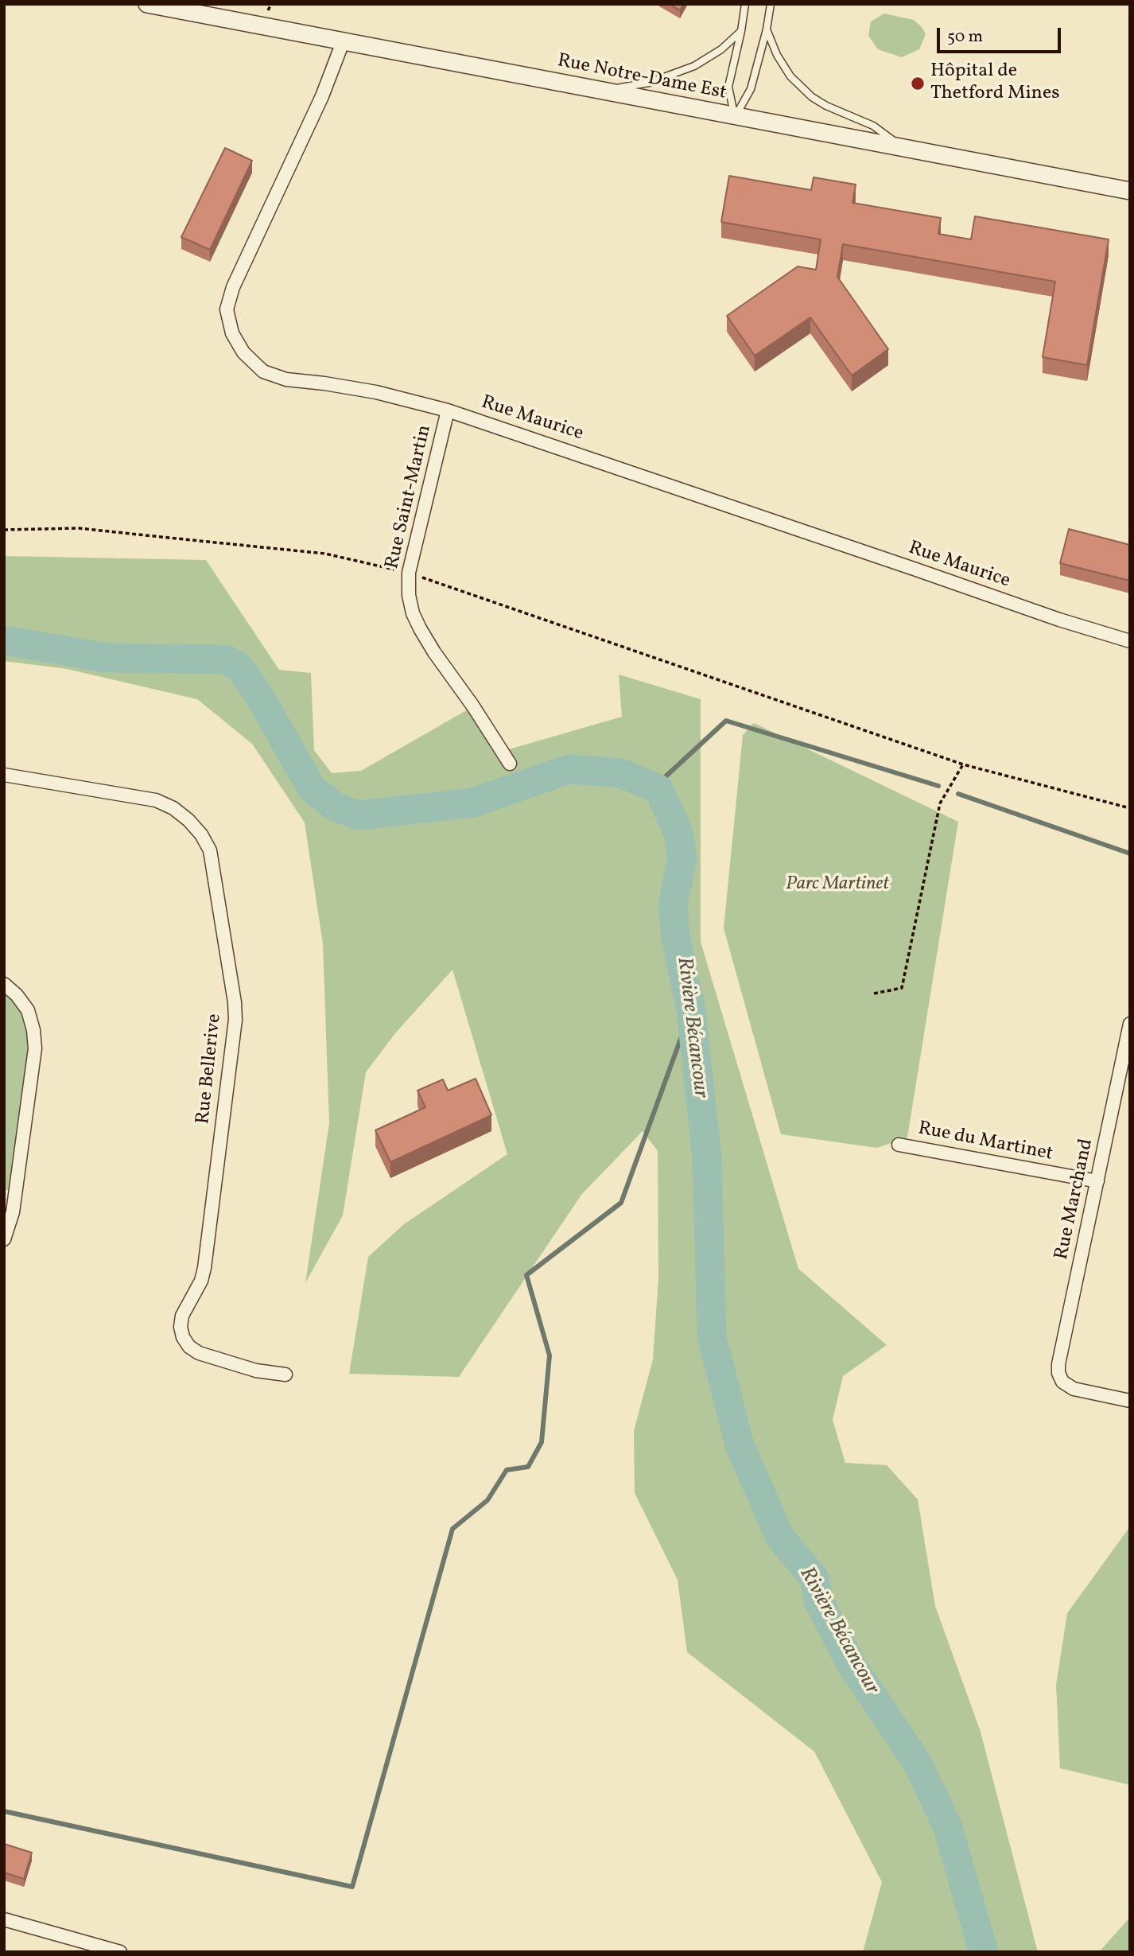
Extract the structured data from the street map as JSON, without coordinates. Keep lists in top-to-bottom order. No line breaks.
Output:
{"streets":{"street":["Rue Notre-Dame Est","Rue Maurice","Rue Saint-Martin","Rue Bellerive","Rue du Martinet","Rue Marchand"]},"crossings":[["Rue Notre-Dame Est","Rue Maurice"],["Rue Maurice","Rue Saint-Martin"],["Rue du Martinet","Rue Marchand"]],"water":["Rivière Bécancour"],"parks":["Parc Martinet"],"places":["Hôpital de Thetford Mines"],"scale_bar":"50 m"}
